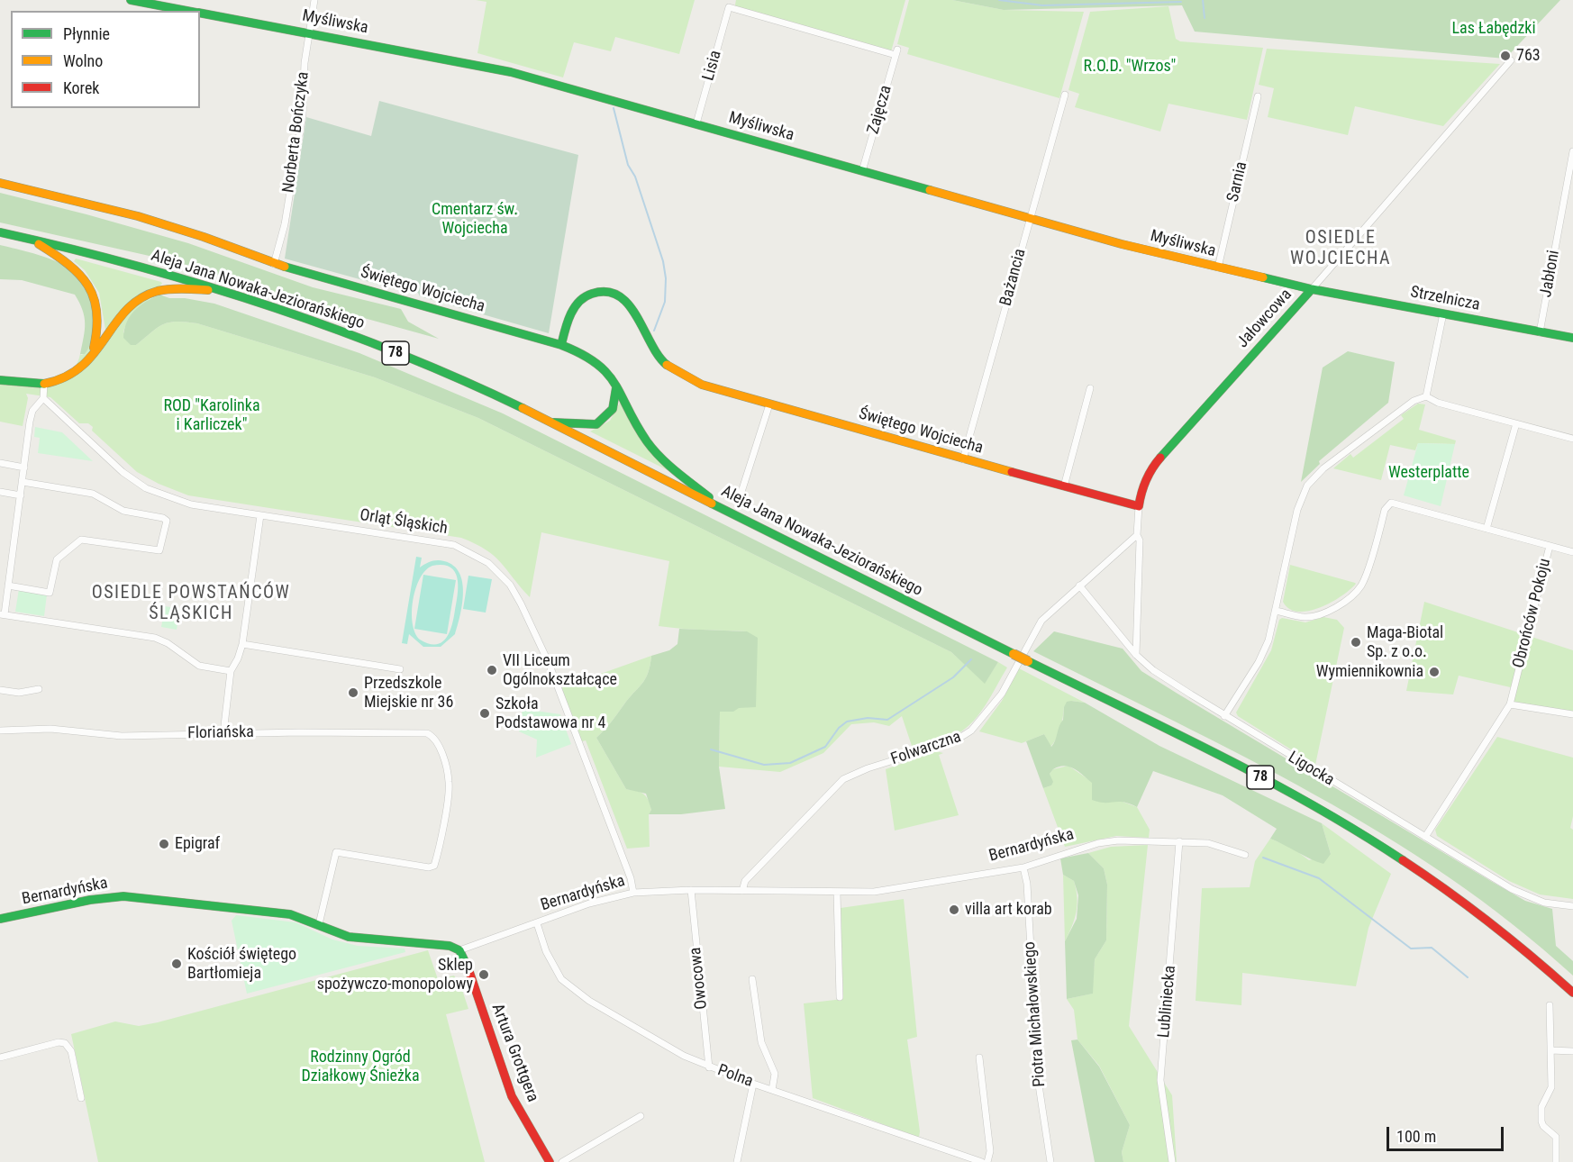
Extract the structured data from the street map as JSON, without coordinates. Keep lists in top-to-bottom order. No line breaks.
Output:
{"streets":{"street":["Myśliwska","Lisia","Zajęcza","Norberta Bończyka","Sarnia","Jabłoni","Bażancia","Aleja Jana Nowaka-Jeziorańskiego","Świętego Wojciecha","Strzelnicza","Jałowcowa","78","Orląt Śląskich","Obrońców Pokoju","Floriańska","Folwarczna","Ligocka","Bernardyńska","Owocowa","Lubliniecka","Piotra Michałowskiego","Artura Grottgera","Polna"]},"crossings":[["Myśliwska","Lisia"],["Myśliwska","Zajęcza"],["Myśliwska","Norberta Bończyka"],["Myśliwska","Sarnia"],["Myśliwska","Bażancia"],["Myśliwska","Strzelnicza"],["Myśliwska","Jałowcowa"],["Lisia","Zajęcza"],["Norberta Bończyka","Świętego Wojciecha"],["Jabłoni","Strzelnicza"],["Bażancia","Świętego Wojciecha"],["Świętego Wojciecha","Jałowcowa"],["Strzelnicza","Jałowcowa"],["Orląt Śląskich","Bernardyńska"],["Obrońców Pokoju","Ligocka"],["Floriańska","Bernardyńska"],["Folwarczna","Ligocka"],["Folwarczna","Bernardyńska"],["Bernardyńska","Owocowa"],["Bernardyńska","Lubliniecka"],["Bernardyńska","Piotra Michałowskiego"],["Bernardyńska","Artura Grottgera"],["Bernardyńska","Polna"],["Owocowa","Polna"]],"districts":["OSIEDLE WOJCIECHA","OSIEDLE POWSTAŃCÓW ŚLĄSKICH"],"parks":["Las Łabędzki","R.O.D. \"Wrzos\"","Cmentarz św. Wojciecha","ROD \"Karolinka i Karliczek\"","Westerplatte","Rodzinny Ogród Działkowy Śnieżka"],"places":["763","Maga-Biotal Sp. z o.o.","VII Liceum Ogólnokształcące","Wymiennikownia","Przedszkole Miejskie nr 36","Szkoła Podstawowa nr 4","Epigraf","villa art korab","Kościół świętego Bartłomieja","Sklep spożywczo-monopolowy"],"legend":["Płynnie","Wolno","Korek"],"scale_bar":"100 m"}
